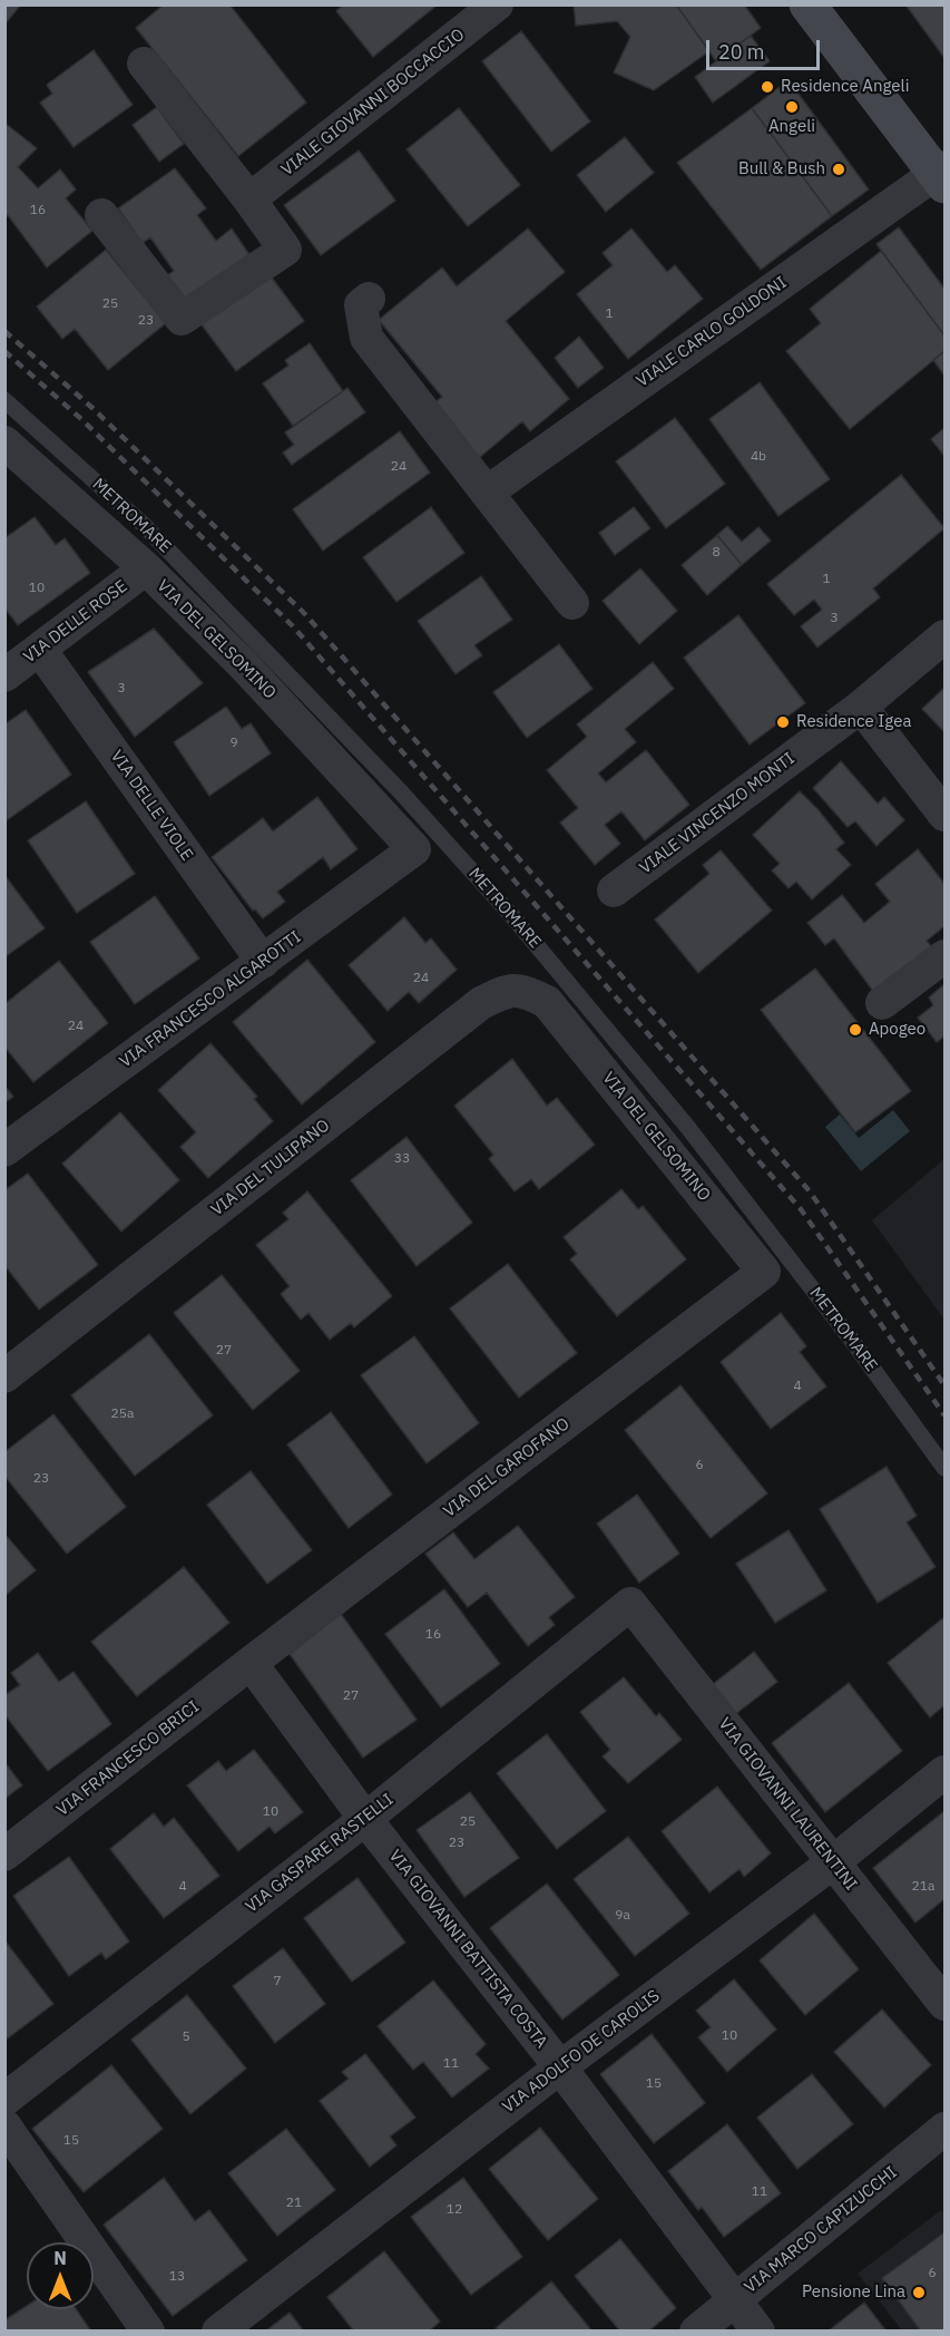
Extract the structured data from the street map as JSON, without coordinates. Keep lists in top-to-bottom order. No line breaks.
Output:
{"streets":{"street":["VIALE GIOVANNI BOCCACCIO","VIALE CARLO GOLDONI","VIA DELLE ROSE","VIA DEL GELSOMINO","VIA DELLE VIOLE","VIALE VINCENZO MONTI","VIA FRANCESCO ALGAROTTI","VIA DEL TULIPANO","VIA DEL GAROFANO","VIA FRANCESCO BRICI","VIA GIOVANNI LAURENTINI","VIA GASPARE RASTELLI","VIA GIOVANNI BATTISTA COSTA","VIA ADOLFO DE CAROLIS","VIA MARCO CAPIZUCCHI"],"lane":["METROMARE"]},"crossings":[["VIA DELLE ROSE","VIA DEL GELSOMINO"],["VIA DELLE ROSE","VIA DELLE VIOLE"],["VIA DEL GELSOMINO","VIA FRANCESCO ALGAROTTI"],["VIA DEL GELSOMINO","VIA DEL TULIPANO"],["VIA DEL GELSOMINO","VIA DEL GAROFANO"],["VIA DELLE VIOLE","VIA FRANCESCO ALGAROTTI"],["VIA DEL GAROFANO","VIA FRANCESCO BRICI"],["VIA DEL GAROFANO","VIA GIOVANNI BATTISTA COSTA"],["VIA FRANCESCO BRICI","VIA GIOVANNI BATTISTA COSTA"],["VIA GIOVANNI LAURENTINI","VIA GASPARE RASTELLI"],["VIA GIOVANNI LAURENTINI","VIA ADOLFO DE CAROLIS"],["VIA GASPARE RASTELLI","VIA GIOVANNI BATTISTA COSTA"],["VIA GIOVANNI BATTISTA COSTA","VIA ADOLFO DE CAROLIS"],["VIA GIOVANNI BATTISTA COSTA","VIA MARCO CAPIZUCCHI"]],"places":["Residence Angeli","Angeli","Bull & Bush","Residence Igea","Apogeo","Pensione Lina"],"house_numbers":["16","25","1","23","4b","24","8","1","10","3","3","9","24","24","33","27","4","25a","6","23","16","27","10","25","23","4","21a","9a","7","10","5","11","15","15","11","21","12","6","13"],"scale_bar":"20 m","north":"top"}
